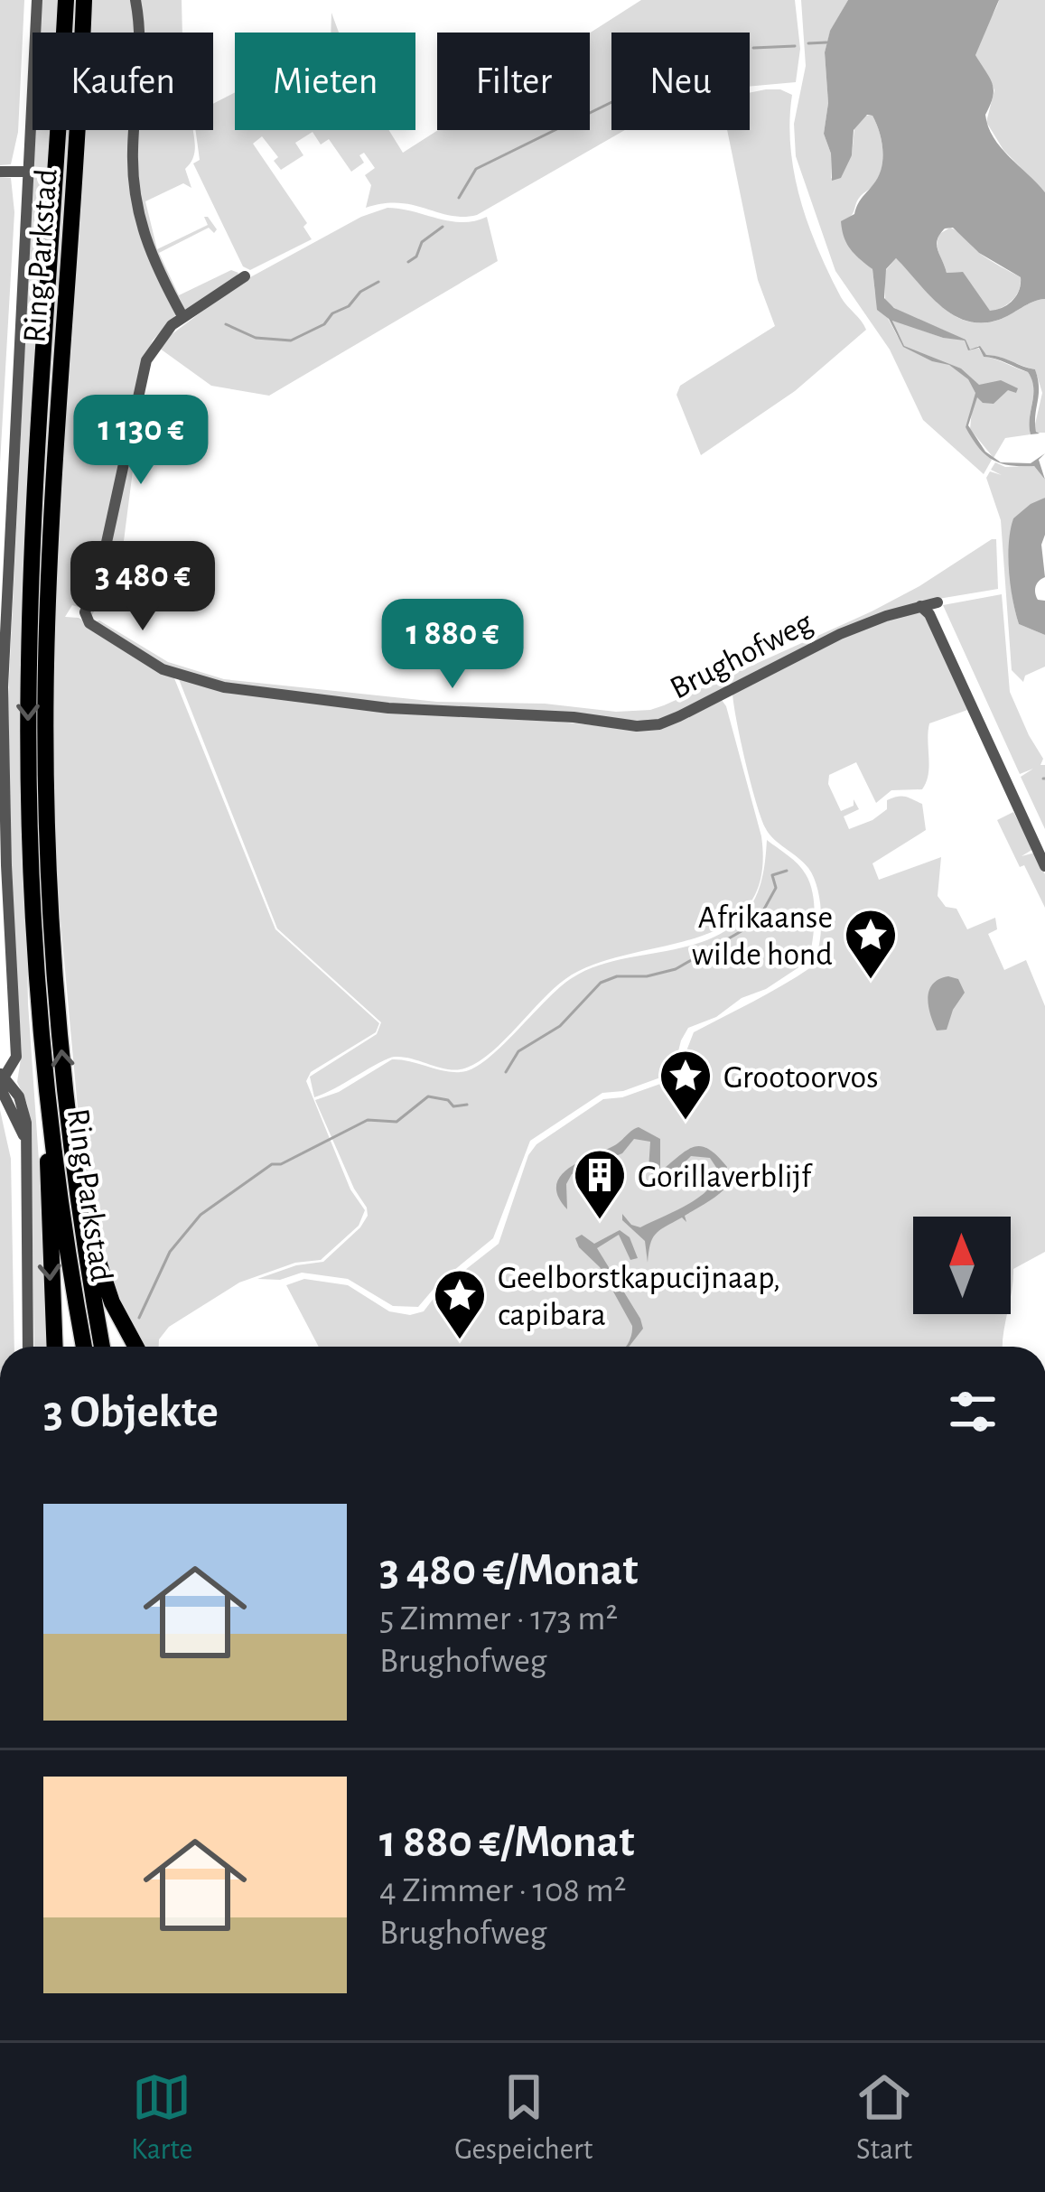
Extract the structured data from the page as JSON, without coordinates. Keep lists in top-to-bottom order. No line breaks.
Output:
{"streets":{"highway":["Ring Parkstad"],"street":["Brughofweg"]},"places":{"place":["Afrikaanse wilde hond","Grootoorvos","Geelborstkapucijnaap, capibara"],"building":["Gorillaverblijf"]},"north":"top","page":{"chip":["Kaufen","Mieten","Filter","Neu"],"price":["1 130 €","3 480 €","1 880 €"],"heading":"3 Objekte","list":[{"name":"3 480 €/Monat","note":"5 Zimmer · 173 m² · Brughofweg"},{"name":"1 880 €/Monat","note":"4 Zimmer · 108 m² · Brughofweg"}],"tabs":["Karte","Gespeichert","Start"]}}
